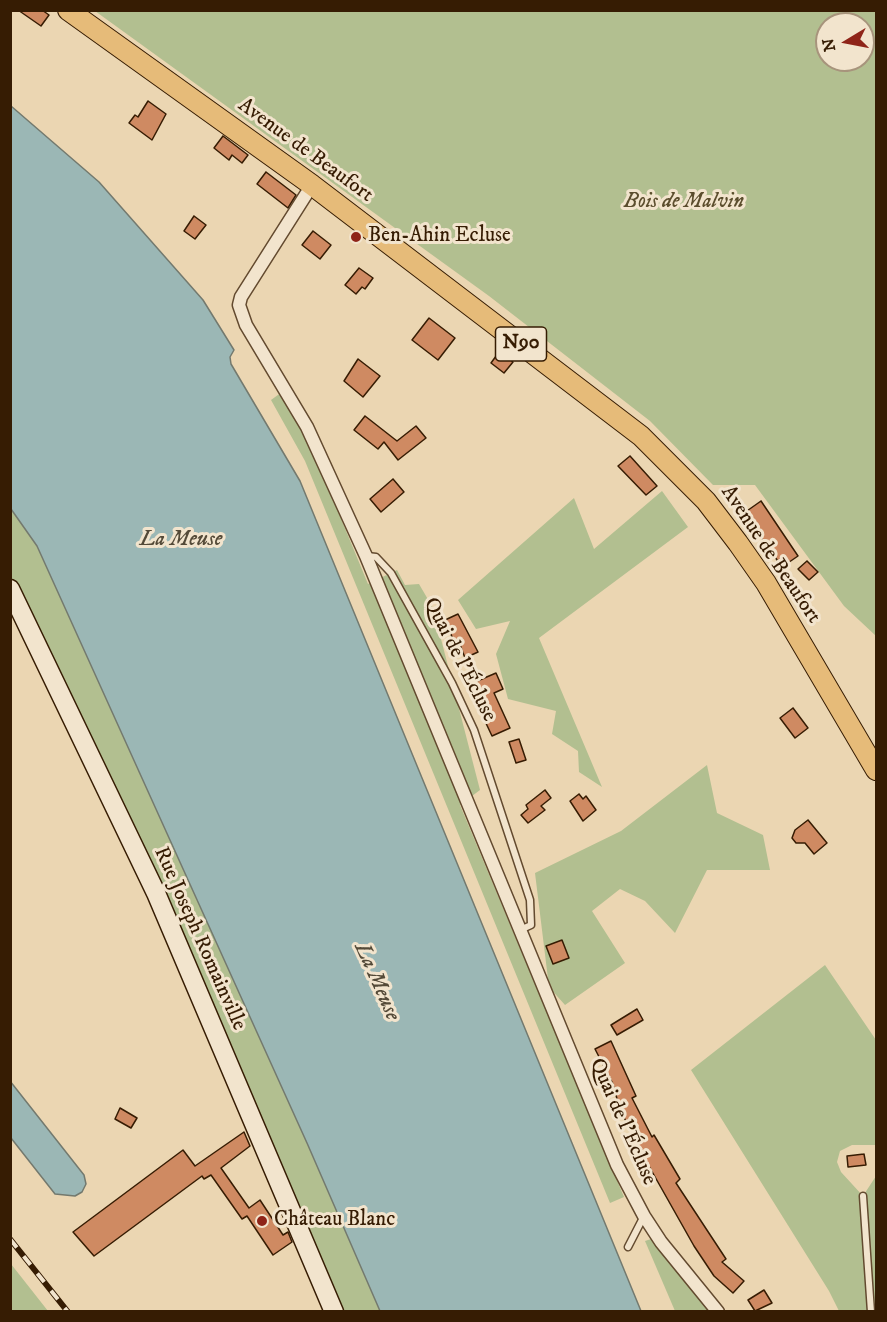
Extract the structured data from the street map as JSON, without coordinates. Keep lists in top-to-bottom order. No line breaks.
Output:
{"streets":{"main road":["Avenue de Beaufort","N90"],"street":["Quai de l'Écluse","Rue Joseph Romainville"]},"crossings":[["Avenue de Beaufort","Quai de l'Écluse"]],"water":["La Meuse"],"parks":["Bois de Malvin"],"places":["Ben-Ahin Ecluse","Château Blanc"],"north":"left"}
